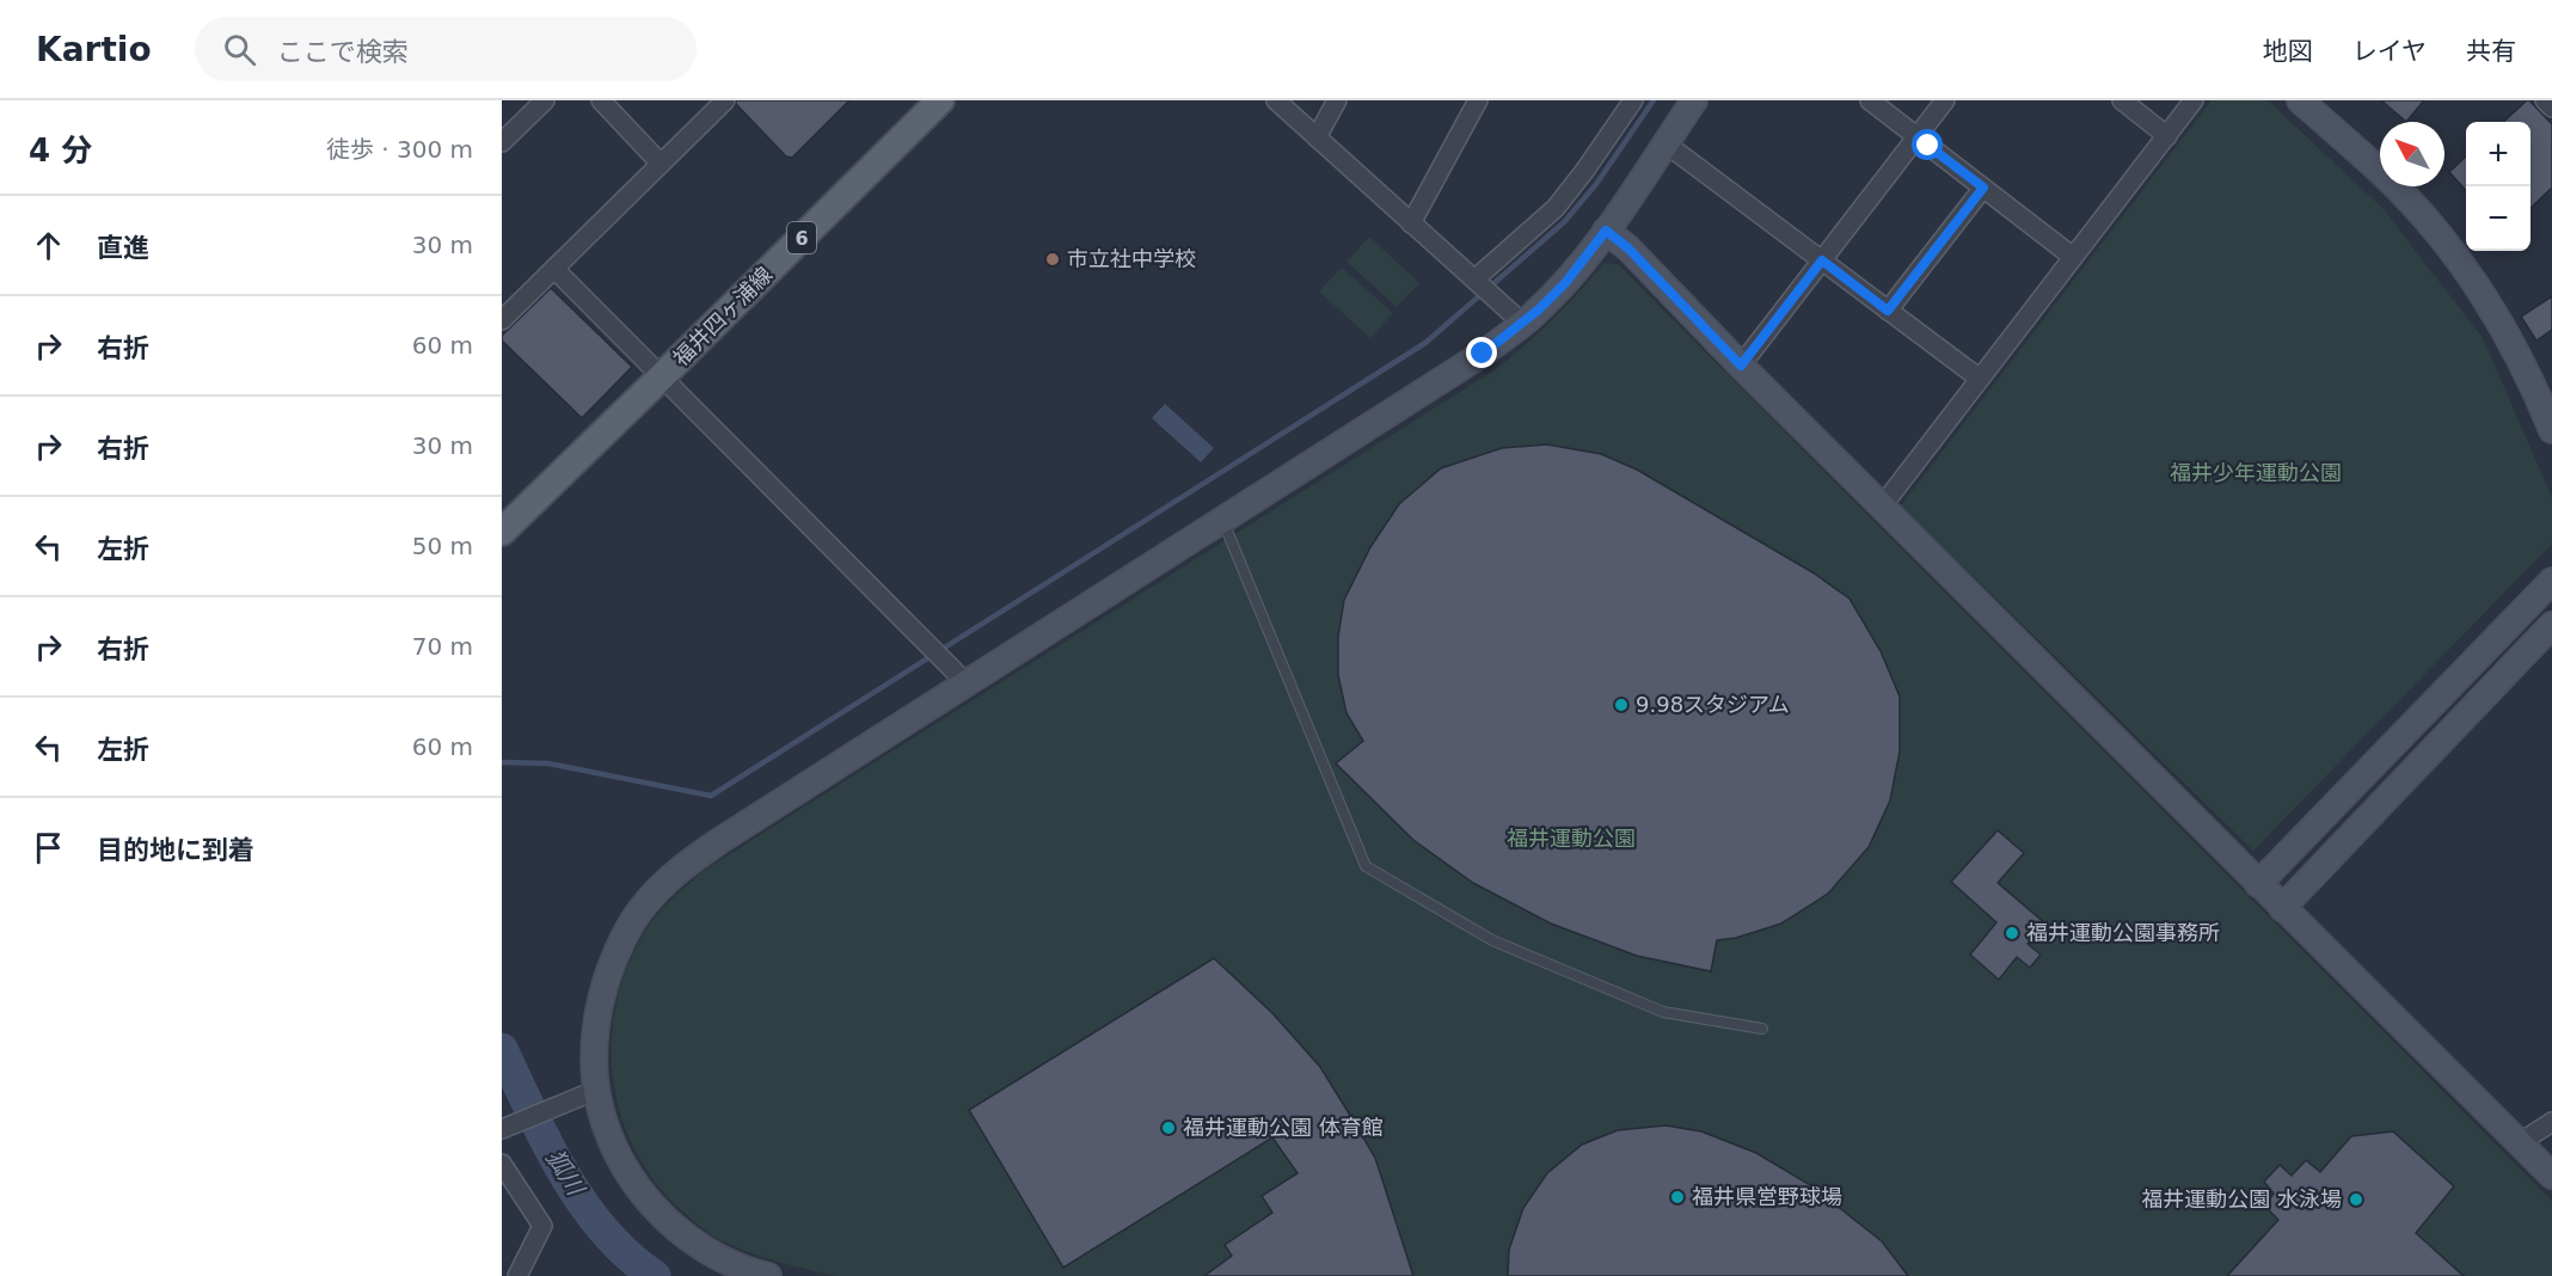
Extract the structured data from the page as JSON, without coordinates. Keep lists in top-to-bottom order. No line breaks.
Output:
{"streets":{"main road":["6","福井四ヶ浦線"]},"water":["狐川"],"parks":["福井少年運動公園","福井運動公園"],"places":["市立社中学校","9.98スタジアム","福井運動公園事務所","福井運動公園 体育館","福井県営野球場","福井運動公園 水泳場"],"north":"top left","page":{"header":"Kartio","search":"ここで検索","nav":["地図","レイヤ","共有"],"heading":["4 分","徒歩 · 300 m"],"map_buttons":["+","−"],"list":[["直進","30 m"],["右折","60 m"],["右折","30 m"],["左折","50 m"],["右折","70 m"],["左折","60 m"],"目的地に到着"]}}
